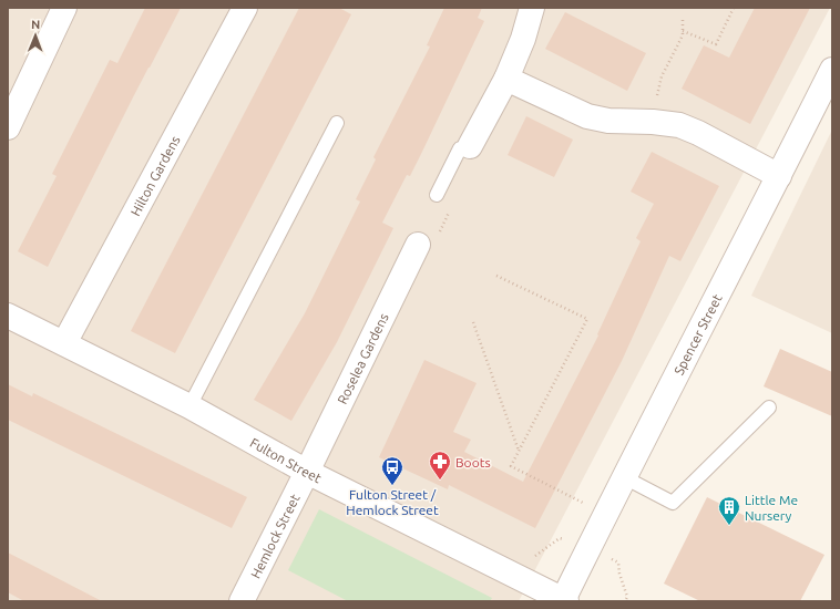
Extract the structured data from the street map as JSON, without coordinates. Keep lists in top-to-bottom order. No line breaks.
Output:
{"streets":{"street":["Hilton Gardens","Spencer Street","Roselea Gardens","Fulton Street","Hemlock Street"]},"crossings":[["Hilton Gardens","Fulton Street"],["Spencer Street","Fulton Street"],["Roselea Gardens","Fulton Street"],["Roselea Gardens","Hemlock Street"],["Fulton Street","Hemlock Street"]],"places":{"pharmacy":["Boots"],"bus stop":["Fulton Street / Hemlock Street"],"building":["Little Me Nursery"]},"north":"top"}
